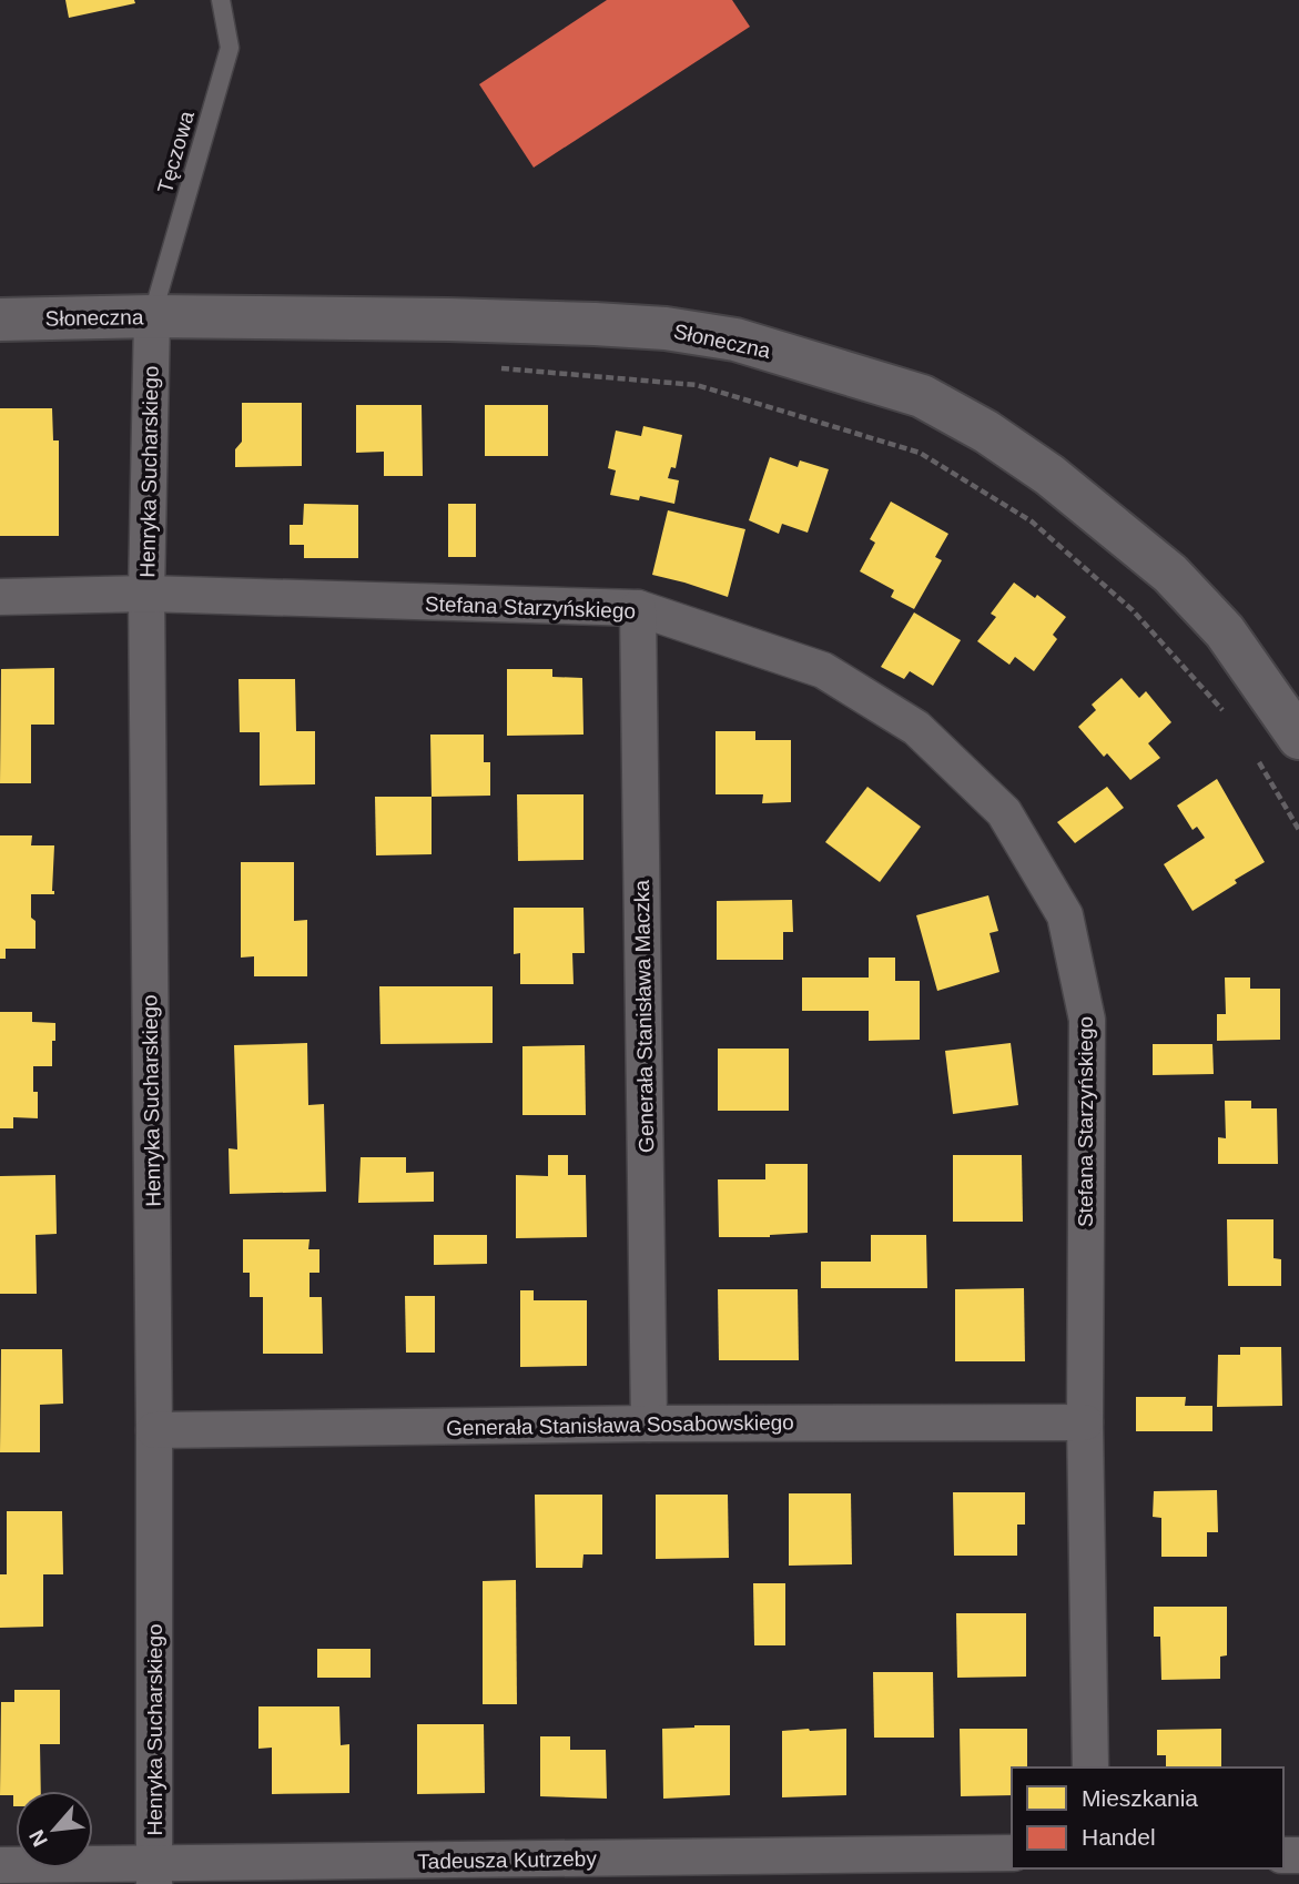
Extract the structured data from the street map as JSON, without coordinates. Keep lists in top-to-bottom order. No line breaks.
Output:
{"streets":{"street":["Słoneczna","Henryka Sucharskiego","Stefana Starzyńskiego","Generała Stanisława Maczka","Generała Stanisława Sosabowskiego","Tadeusza Kutrzeby"],"lane":["Tęczowa"]},"crossings":[["Tęczowa","Słoneczna"],["Tęczowa","Henryka Sucharskiego"],["Słoneczna","Henryka Sucharskiego"],["Henryka Sucharskiego","Stefana Starzyńskiego"],["Henryka Sucharskiego","Generała Stanisława Sosabowskiego"],["Henryka Sucharskiego","Tadeusza Kutrzeby"],["Stefana Starzyńskiego","Generała Stanisława Maczka"],["Stefana Starzyńskiego","Generała Stanisława Sosabowskiego"],["Generała Stanisława Maczka","Generała Stanisława Sosabowskiego"]],"legend":["Mieszkania","Handel"],"north":"bottom left"}
